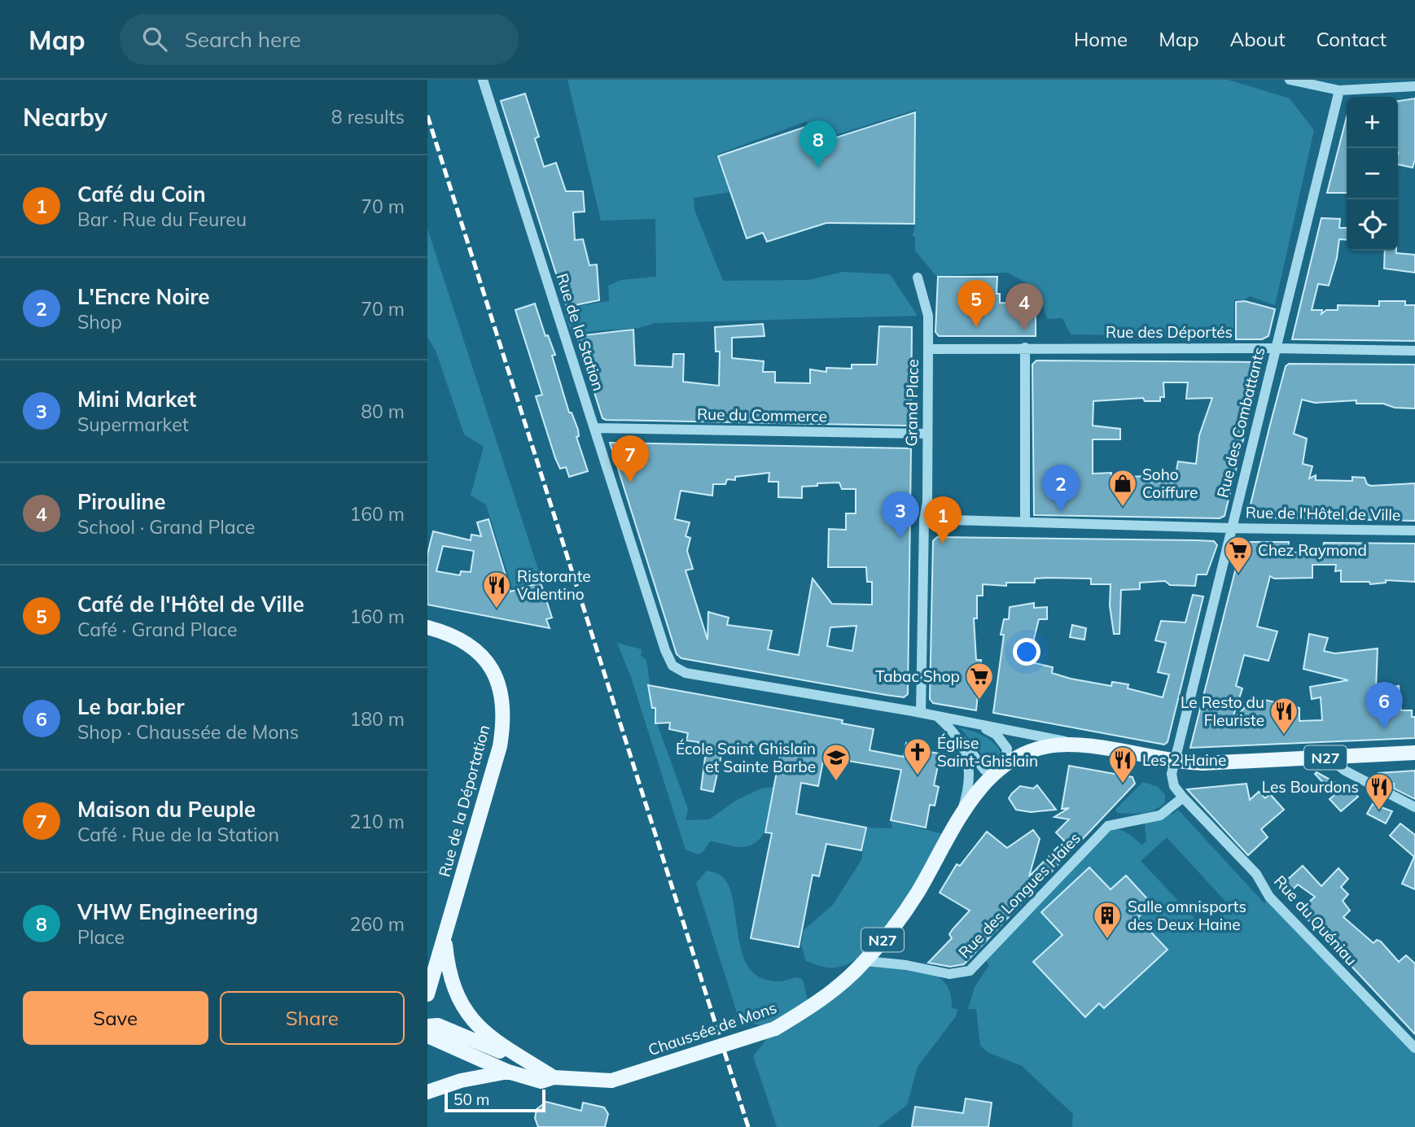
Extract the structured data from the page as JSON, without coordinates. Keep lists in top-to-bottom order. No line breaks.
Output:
{"streets":{"main road":["N27","Rue de la Déportation","Chaussée de Mons"],"street":["Rue de la Station","Rue des Déportés","Grand Place","Rue du Commerce","Rue des Combattants","Rue de l'Hôtel de Ville","Rue des Longues Haies","Rue du Quéniau"]},"crossings":[["Rue de la Station","Rue du Commerce"],["Rue de la Station","Chaussée de Mons"],["Rue des Déportés","Grand Place"],["Rue des Déportés","Rue des Combattants"],["Grand Place","Rue du Commerce"],["Grand Place","Rue de l'Hôtel de Ville"],["Grand Place","Chaussée de Mons"],["Rue des Combattants","Rue de l'Hôtel de Ville"],["Rue des Combattants","Rue du Quéniau"],["Rue des Combattants","Chaussée de Mons"],["Rue de la Déportation","Chaussée de Mons"],["Rue des Longues Haies","Rue du Quéniau"],["Rue des Longues Haies","Chaussée de Mons"]],"places":{"shop":["Soho Coiffure"],"supermarket":["Chez Raymond","Tabac Shop"],"restaurant":["Ristorante Valentino","Le Resto du Fleuriste","Les 2 Haine","Les Bourdons"],"church":["Église Saint-Ghislain"],"school or university":["École Saint Ghislain et Sainte Barbe"],"building":["Salle omnisports des Deux Haine"]},"scale_bar":"50 m","page":{"header":"Map","search":"Search here","nav":["Home","Map","About","Contact"],"heading":["Nearby","8 results"],"map_buttons":["+","−"],"pins":["8","5","4","7","2","3","1","6"],"list":[{"mark":"1","name":"Café du Coin","note":"Bar · Rue du Feureu","value":"70 m"},{"mark":"2","name":"L'Encre Noire","note":"Shop","value":"70 m"},{"mark":"3","name":"Mini Market","note":"Supermarket","value":"80 m"},{"mark":"4","name":"Pirouline","note":"School · Grand Place","value":"160 m"},{"mark":"5","name":"Café de l'Hôtel de Ville","note":"Café · Grand Place","value":"160 m"},{"mark":"6","name":"Le bar.bier","note":"Shop · Chaussée de Mons","value":"180 m"},{"mark":"7","name":"Maison du Peuple","note":"Café · Rue de la Station","value":"210 m"},{"mark":"8","name":"VHW Engineering","note":"Place","value":"260 m"}],"buttons":["Save","Share"],"scale":"50 m"}}
